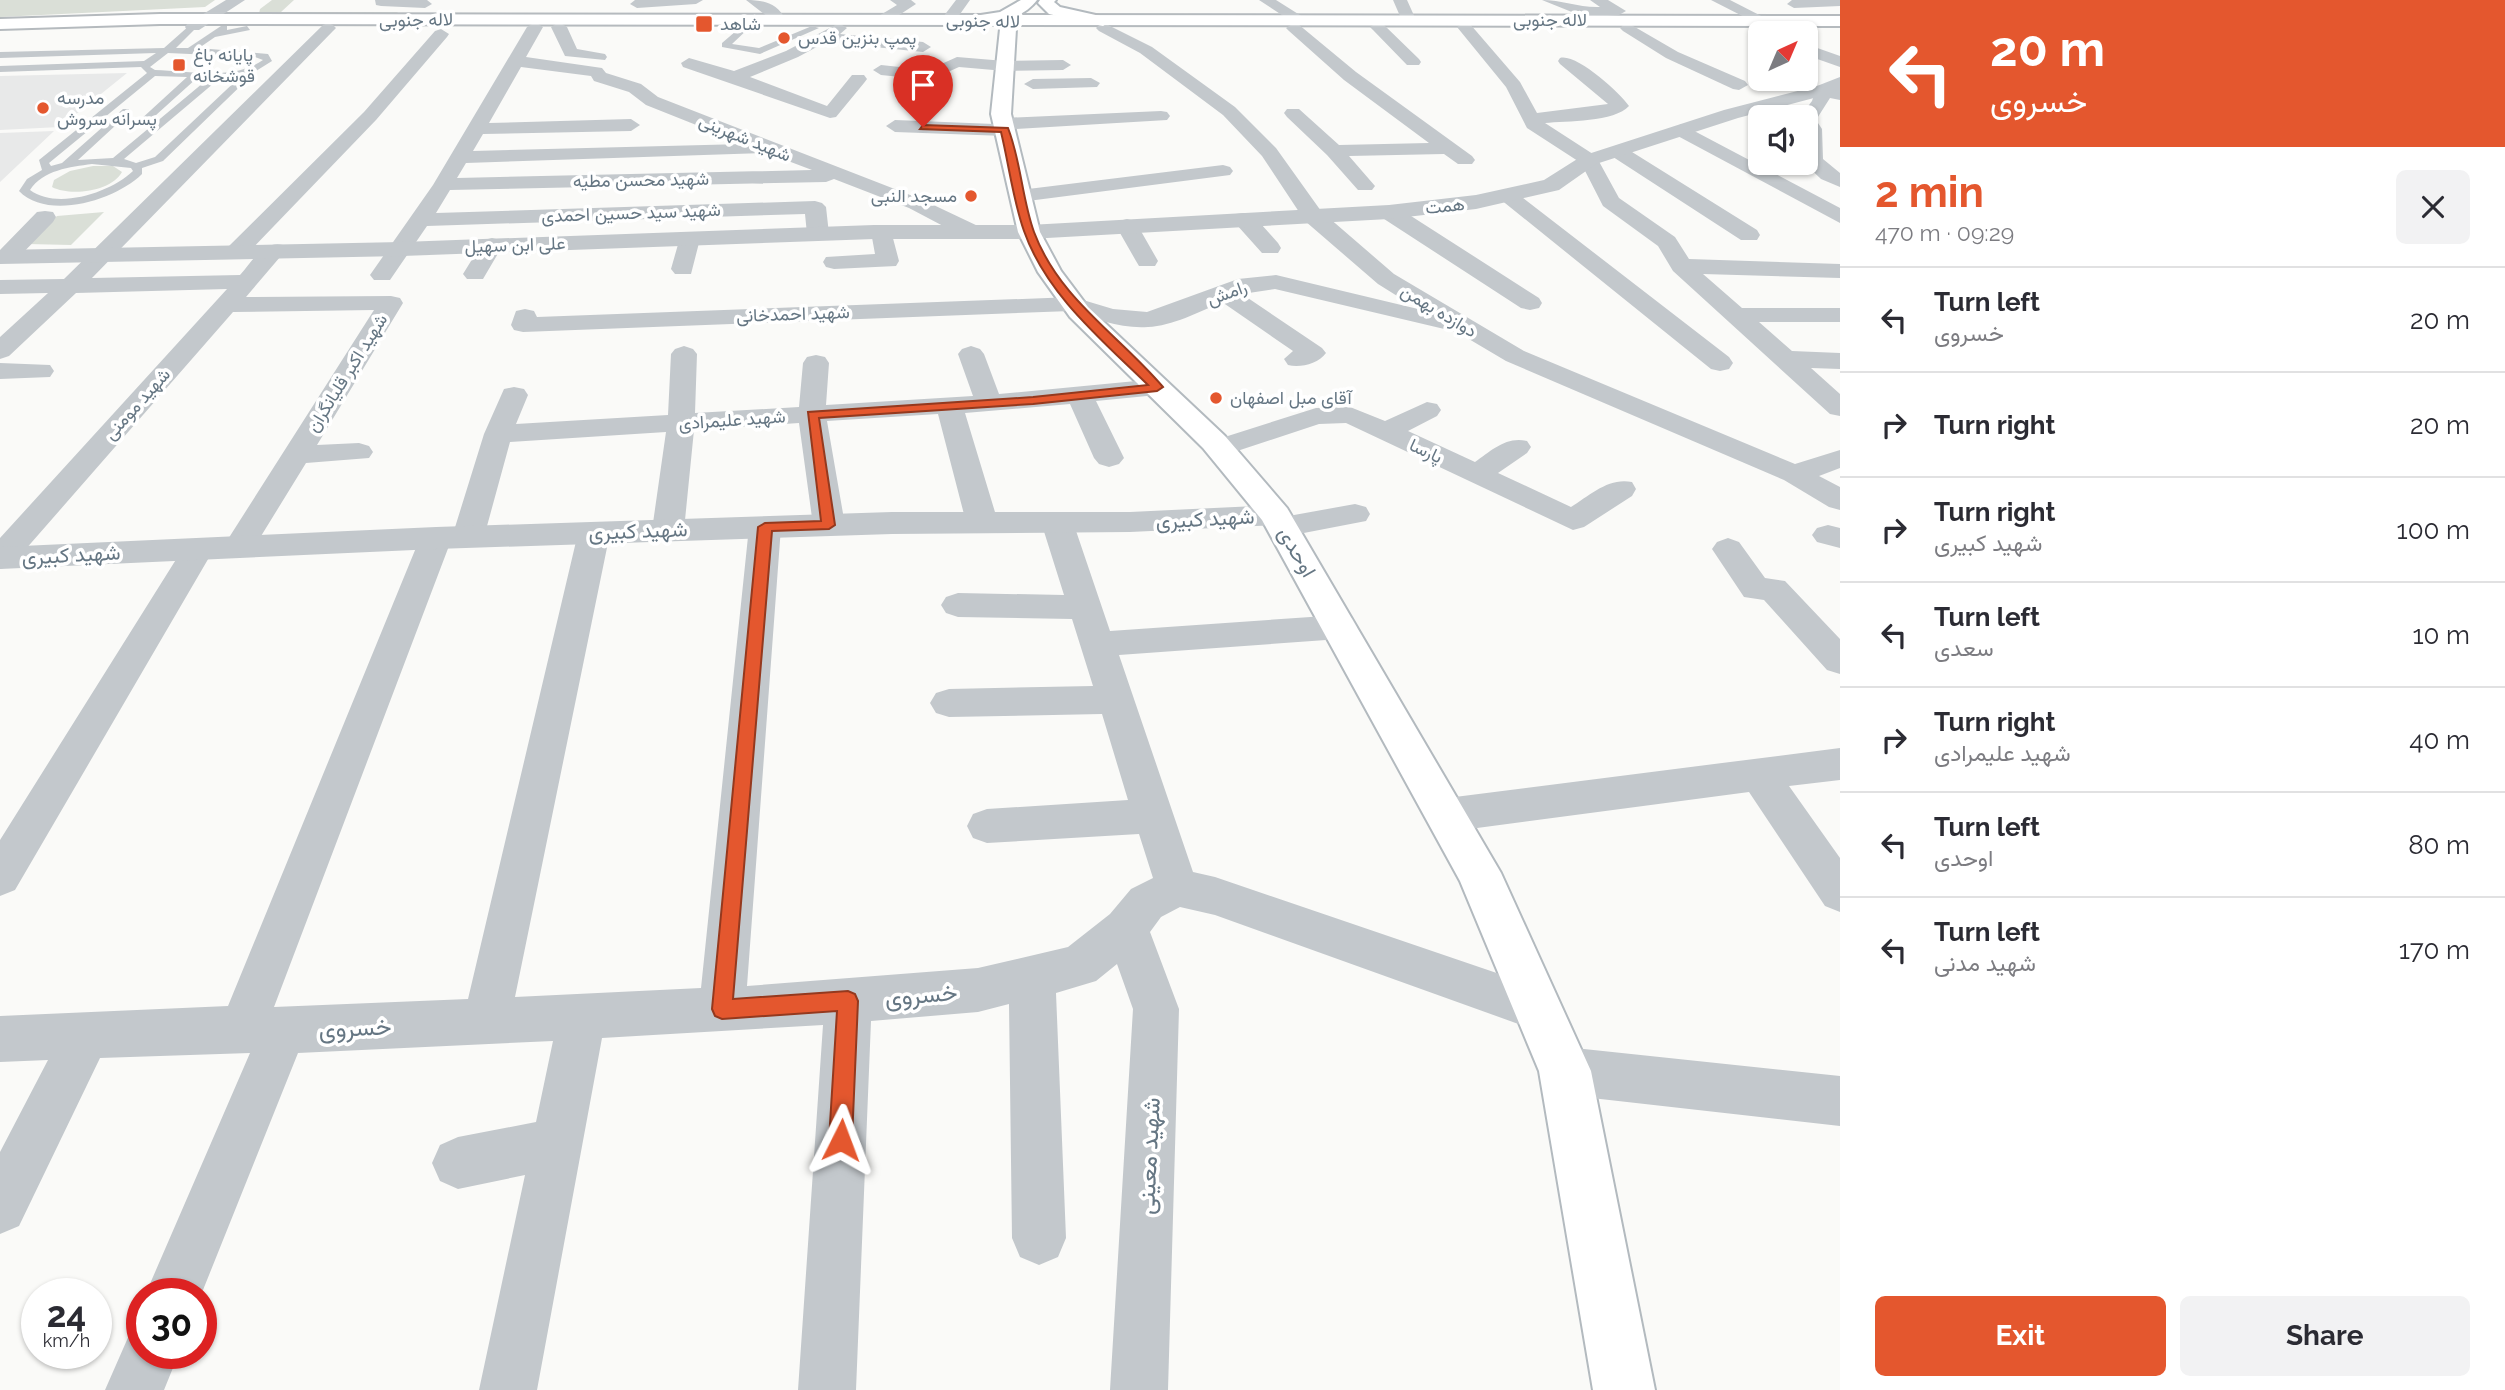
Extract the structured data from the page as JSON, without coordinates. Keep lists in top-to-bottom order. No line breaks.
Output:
{"streets":{"main road":["لاله جنوبی","اوحدی"],"street":["شهید شهرینی","شهید محسن مطیه","همت","شهید سید حسین احمدی","علی ابن سهیل","رامش","دوازده بهمن","شهید احمدخانی","شهید اکبر قلیانگران","شهید مومنی","شهید علیمرادی","پارسا","شهید کبیری","خسروی","شهید معینی"]},"crossings":[["لاله جنوبی","دوازده بهمن"],["لاله جنوبی","اوحدی"],["شهید شهرینی","شهید محسن مطیه"],["شهید شهرینی","علی ابن سهیل"],["همت","علی ابن سهیل"],["همت","دوازده بهمن"],["همت","اوحدی"],["شهید سید حسین احمدی","علی ابن سهیل"],["علی ابن سهیل","شهید مومنی"],["علی ابن سهیل","اوحدی"],["رامش","دوازده بهمن"],["رامش","شهید احمدخانی"],["رامش","اوحدی"],["شهید احمدخانی","اوحدی"],["شهید اکبر قلیانگران","شهید مومنی"],["شهید اکبر قلیانگران","شهید کبیری"],["شهید مومنی","شهید کبیری"],["شهید علیمرادی","اوحدی"],["پارسا","اوحدی"],["شهید کبیری","اوحدی"],["خسروی","شهید معینی"]],"places":{"transit":["شاهد","پایانه باغ قوشخانه"],"other":["پمپ بنزین قدس","مدرسه پسرانه سروش","مسجد النبی","آقای مبل اصفهان"]},"north":"top right","page":{"turn":["20 m","خسروی"],"heading":["2 min","470 m · 09:29"],"list":[{"name":"Turn left","note":"خسروی","value":"20 m"},{"name":"Turn right","value":"20 m"},{"name":"Turn right","note":"شهید کبیری","value":"100 m"},{"name":"Turn left","note":"سعدی","value":"10 m"},{"name":"Turn right","note":"شهید علیمرادی","value":"40 m"},{"name":"Turn left","note":"اوحدی","value":"80 m"},{"name":"Turn left","note":"شهید مدنی","value":"170 m"}],"speed":"24 km/h","limit":"30","buttons":["Exit","Share"]}}
